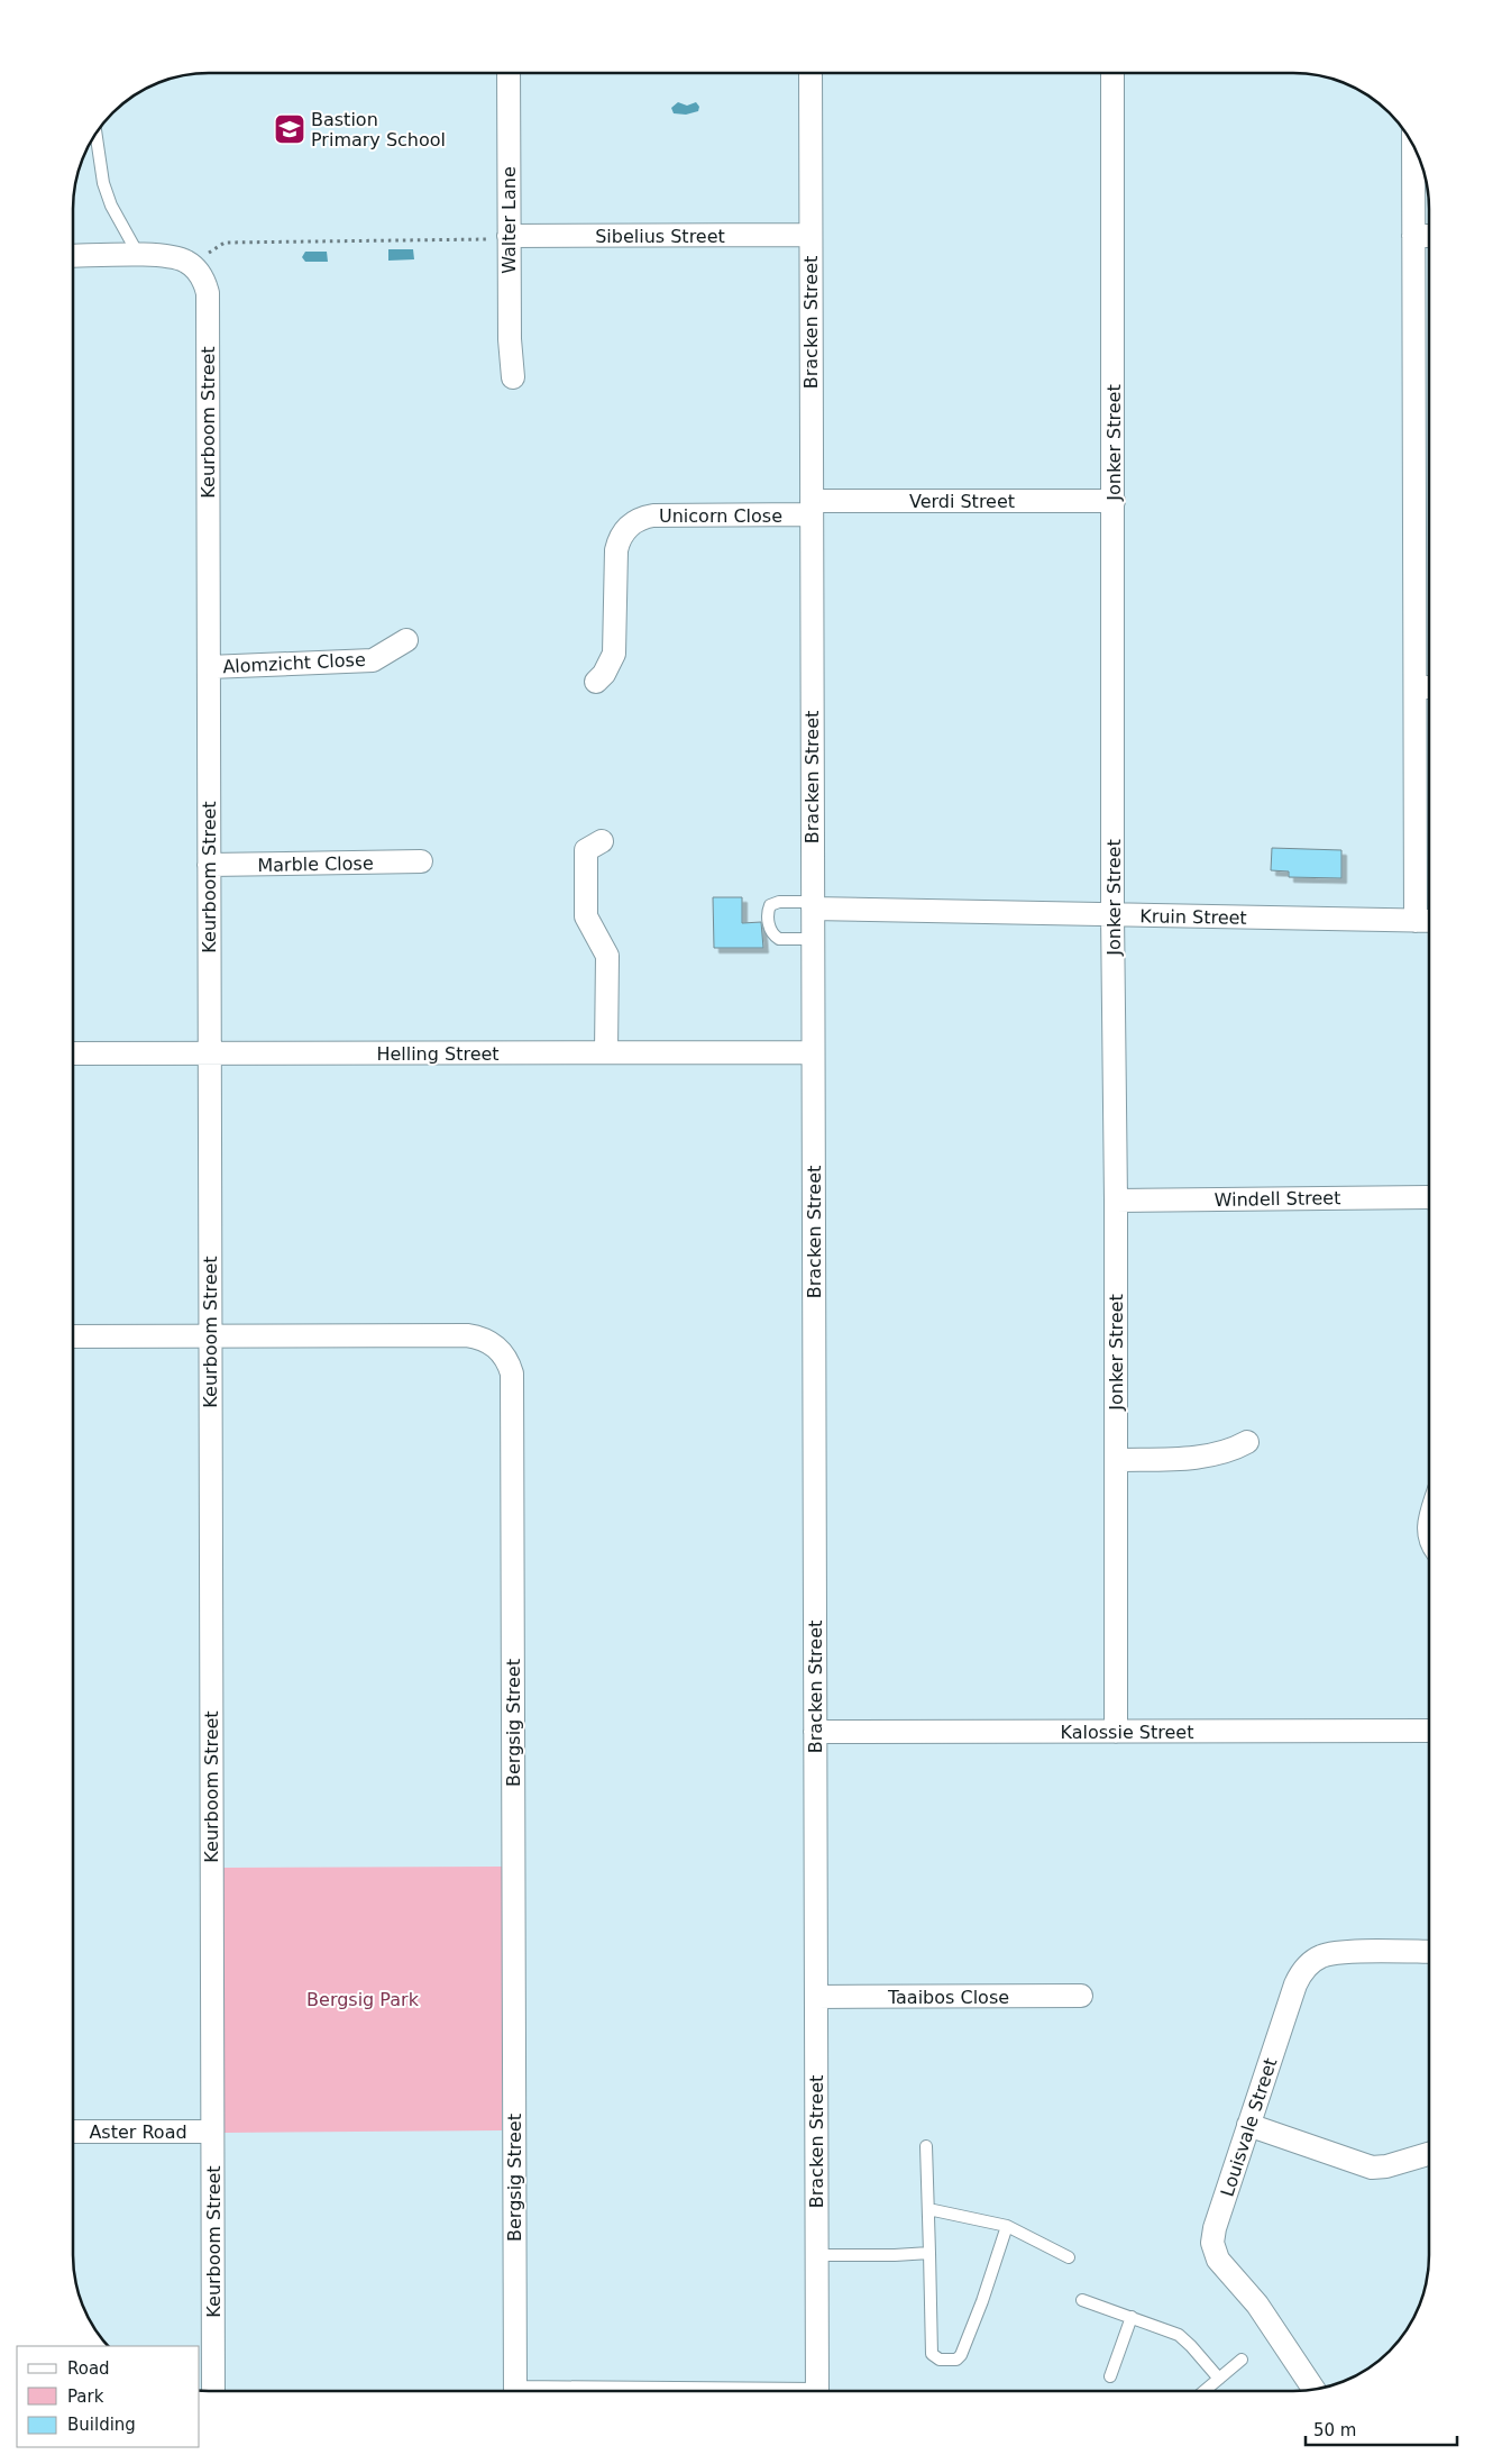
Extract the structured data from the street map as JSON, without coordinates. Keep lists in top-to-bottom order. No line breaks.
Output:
{"streets":{"street":["Walter Lane","Sibelius Street","Bracken Street","Keurboom Street","Jonker Street","Verdi Street","Unicorn Close","Alomzicht Close","Marble Close","Kruin Street","Helling Street","Windell Street","Bergsig Street","Kalossie Street","Taaibos Close","Louisvale Street","Aster Road"]},"crossings":[["Walter Lane","Sibelius Street"],["Sibelius Street","Bracken Street"],["Bracken Street","Verdi Street"],["Bracken Street","Unicorn Close"],["Bracken Street","Kruin Street"],["Bracken Street","Helling Street"],["Bracken Street","Kalossie Street"],["Bracken Street","Taaibos Close"],["Keurboom Street","Alomzicht Close"],["Keurboom Street","Marble Close"],["Keurboom Street","Helling Street"],["Keurboom Street","Bergsig Street"],["Keurboom Street","Aster Road"],["Jonker Street","Verdi Street"],["Jonker Street","Kruin Street"],["Jonker Street","Windell Street"],["Jonker Street","Kalossie Street"],["Verdi Street","Unicorn Close"]],"parks":["Bergsig Park"],"places":{"school or university":["Bastion Primary School"]},"legend":["Road","Park","Building"],"scale_bar":"50 m"}
